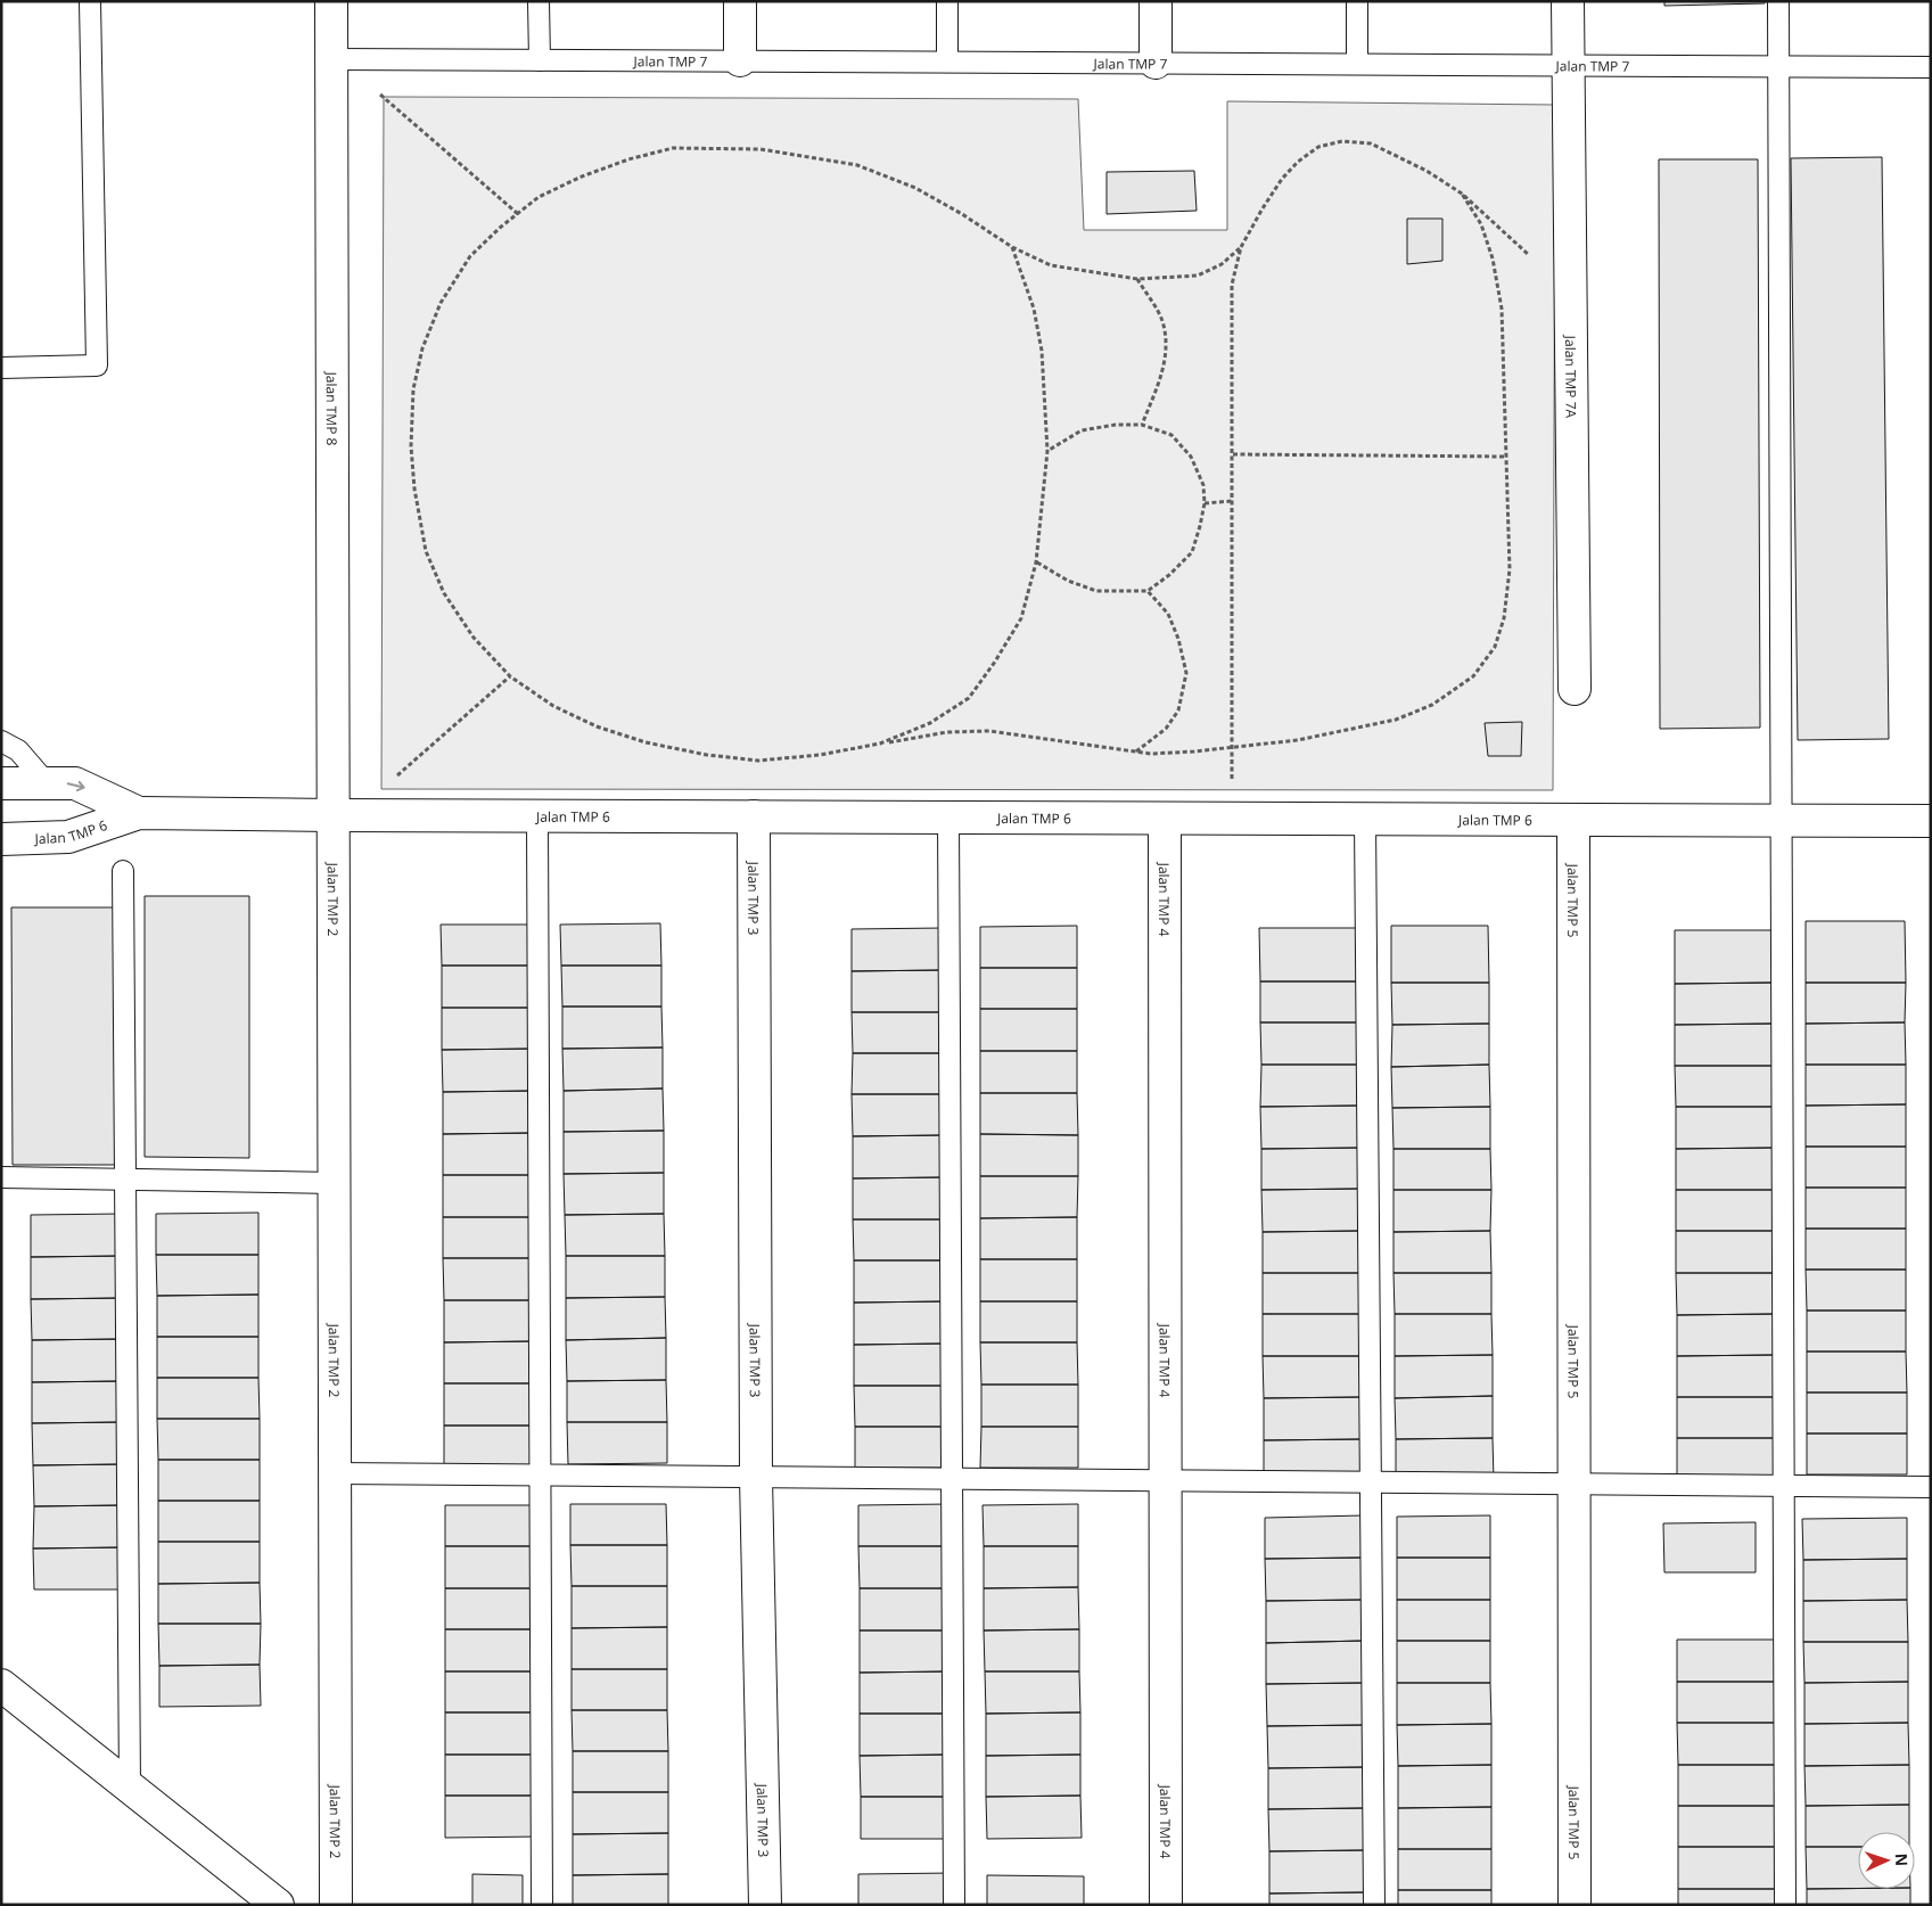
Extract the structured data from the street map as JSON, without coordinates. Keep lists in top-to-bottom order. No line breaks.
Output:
{"streets":{"street":["Jalan TMP 7A","Jalan TMP 8","Jalan TMP 6","Jalan TMP 2","Jalan TMP 3","Jalan TMP 4","Jalan TMP 5"],"lane":["Jalan TMP 7"]},"crossings":[["Jalan TMP 7","Jalan TMP 7A"],["Jalan TMP 7","Jalan TMP 8"],["Jalan TMP 8","Jalan TMP 6"],["Jalan TMP 8","Jalan TMP 2"],["Jalan TMP 6","Jalan TMP 2"],["Jalan TMP 6","Jalan TMP 3"],["Jalan TMP 6","Jalan TMP 4"],["Jalan TMP 6","Jalan TMP 5"]],"north":"right"}
